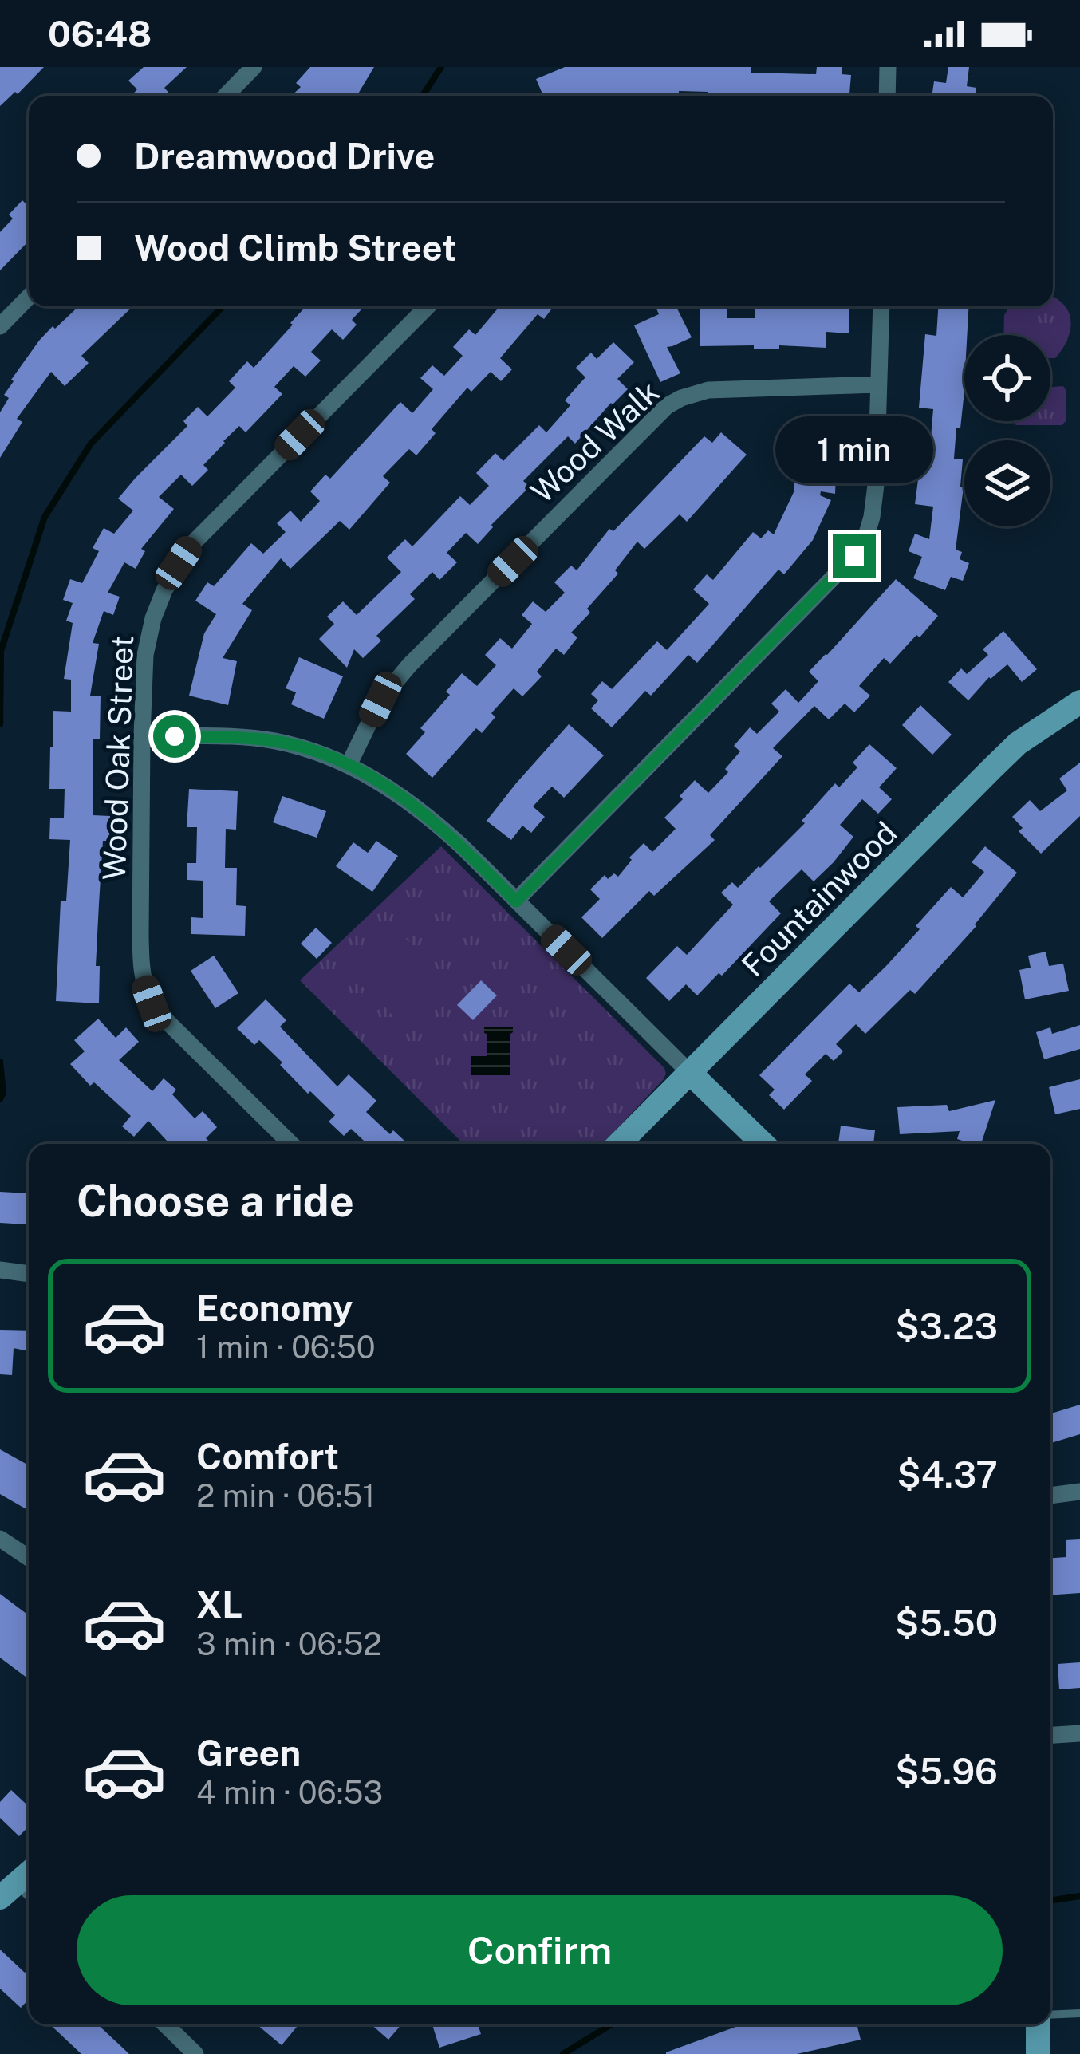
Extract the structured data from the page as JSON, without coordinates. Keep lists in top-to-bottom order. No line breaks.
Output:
{"streets":{"street":["Wood Walk","Wood Oak Street","Fountainwood"]},"page":{"status":"06:48","banner":["Dreamwood Drive","Wood Climb Street"],"bubble":"1 min","heading":"Choose a ride","list":[{"name":"Economy","note":"1 min · 06:50","value":"$3.23"},{"name":"Comfort","note":"2 min · 06:51","value":"$4.37"},{"name":"XL","note":"3 min · 06:52","value":"$5.50"},{"name":"Green","note":"4 min · 06:53","value":"$5.96"}],"buttons":"Confirm"}}
